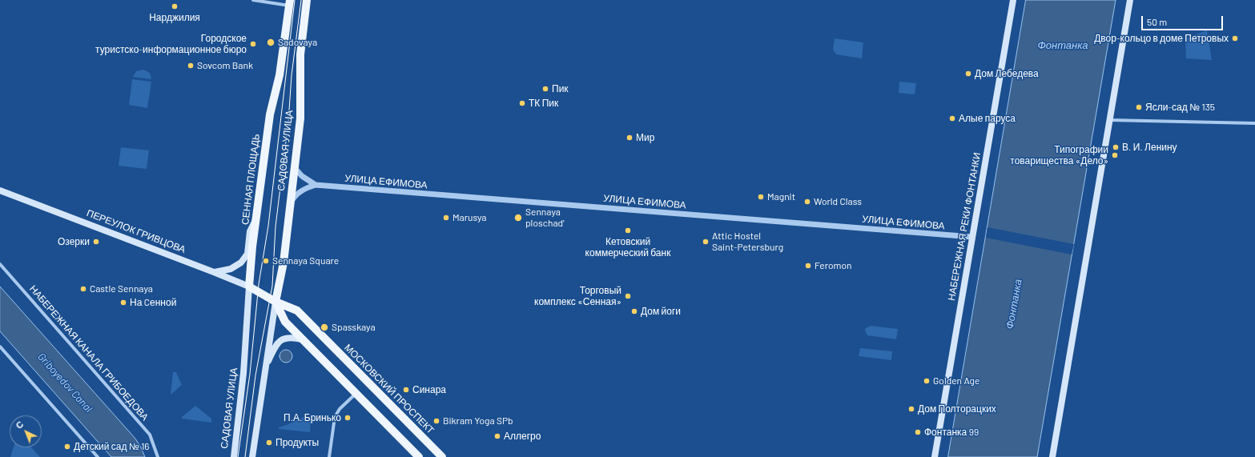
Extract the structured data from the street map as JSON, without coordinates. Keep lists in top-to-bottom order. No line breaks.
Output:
{"streets":{"main road":["САДОВАЯ УЛИЦА","СЕННАЯ ПЛОЩАДЬ","НАБЕРЕЖНАЯ РЕКИ ФОНТАНКИ","ПЕРЕУЛОК ГРИВЦОВА","МОСКОВСКИЙ ПРОСПЕКТ"],"street":["УЛИЦА ЕФИМОВА","НАБЕРЕЖНАЯ КАНАЛА ГРИБОЕДОВА"]},"crossings":[["САДОВАЯ УЛИЦА","СЕННАЯ ПЛОЩАДЬ"],["САДОВАЯ УЛИЦА","УЛИЦА ЕФИМОВА"],["САДОВАЯ УЛИЦА","ПЕРЕУЛОК ГРИВЦОВА"],["САДОВАЯ УЛИЦА","МОСКОВСКИЙ ПРОСПЕКТ"],["УЛИЦА ЕФИМОВА","НАБЕРЕЖНАЯ РЕКИ ФОНТАНКИ"],["ПЕРЕУЛОК ГРИВЦОВА","МОСКОВСКИЙ ПРОСПЕКТ"]],"water":["Фонтанка","Griboyedov Canal"],"places":["Нарджилия","Двор-кольцо в доме Петровых","Sadovaya","Городское туристско-информационное бюро","Sovcom Bank","Дом Лебедева","Пик","ТК Пик","Ясли-сад № 135","Алые паруса","Мир","В. И. Ленину","Типографии товарищества «Дело»","Magnit","World Class","Marusya","Sennaya ploschad'","Кетовский коммерческий банк","Озерки","Attic Hostel Saint-Petersburg","Sennaya Square","Feromon","Castle Sennaya","Торговый комплекс «Сенная»","На Cенной","Дом йоги","Spasskaya","Golden Age","Синара","Дом Полторацких","П.А. Бринько","Bikram Yoga SPb","Фонтанка 99","Аллегро","Продукты","Детский сад № 16"],"scale_bar":"50 m","north":"top left"}
